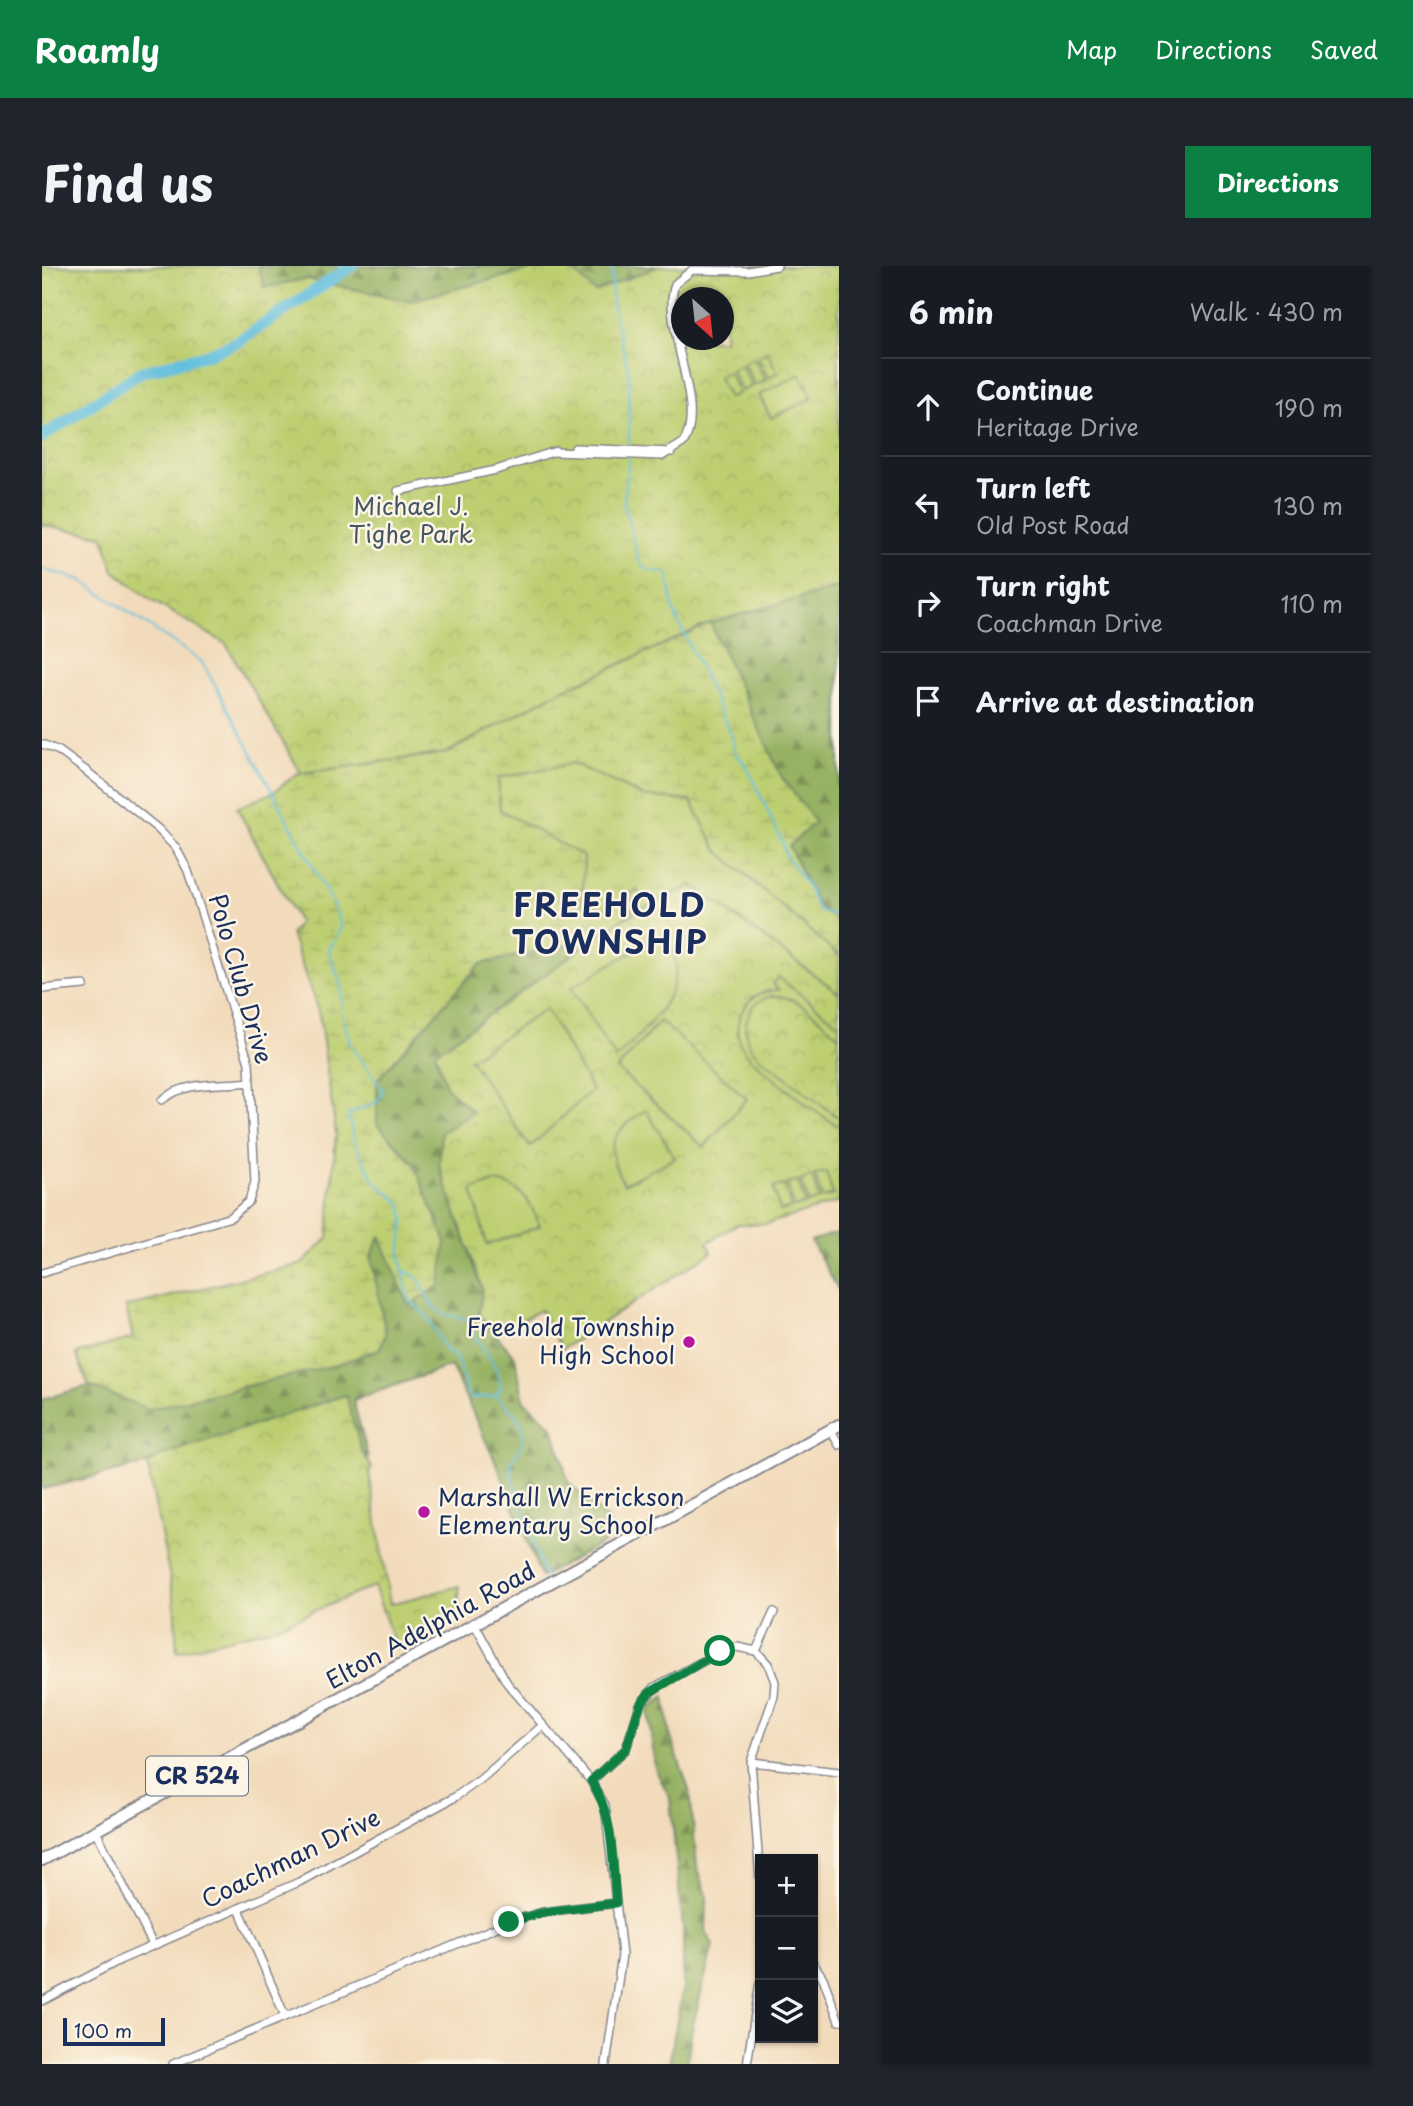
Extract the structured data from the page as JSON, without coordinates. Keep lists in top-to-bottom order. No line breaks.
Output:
{"streets":{"main road":["Elton Adelphia Road","CR 524"],"street":["Polo Club Drive","Coachman Drive"]},"districts":["FREEHOLD TOWNSHIP"],"parks":["Michael J. Tighe Park"],"places":["Freehold Township High School","Marshall W Errickson Elementary School"],"scale_bar":"100 m","north":"bottom right","page":{"header":"Roamly","nav":["Map","Directions","Saved"],"title":"Find us","buttons":"Directions","heading":["6 min","Walk · 430 m"],"list":[["Continue","Heritage Drive","190 m"],["Turn left","Old Post Road","130 m"],["Turn right","Coachman Drive","110 m"],"Arrive at destination"],"map_buttons":["+","−"],"scale":"100 m"}}
